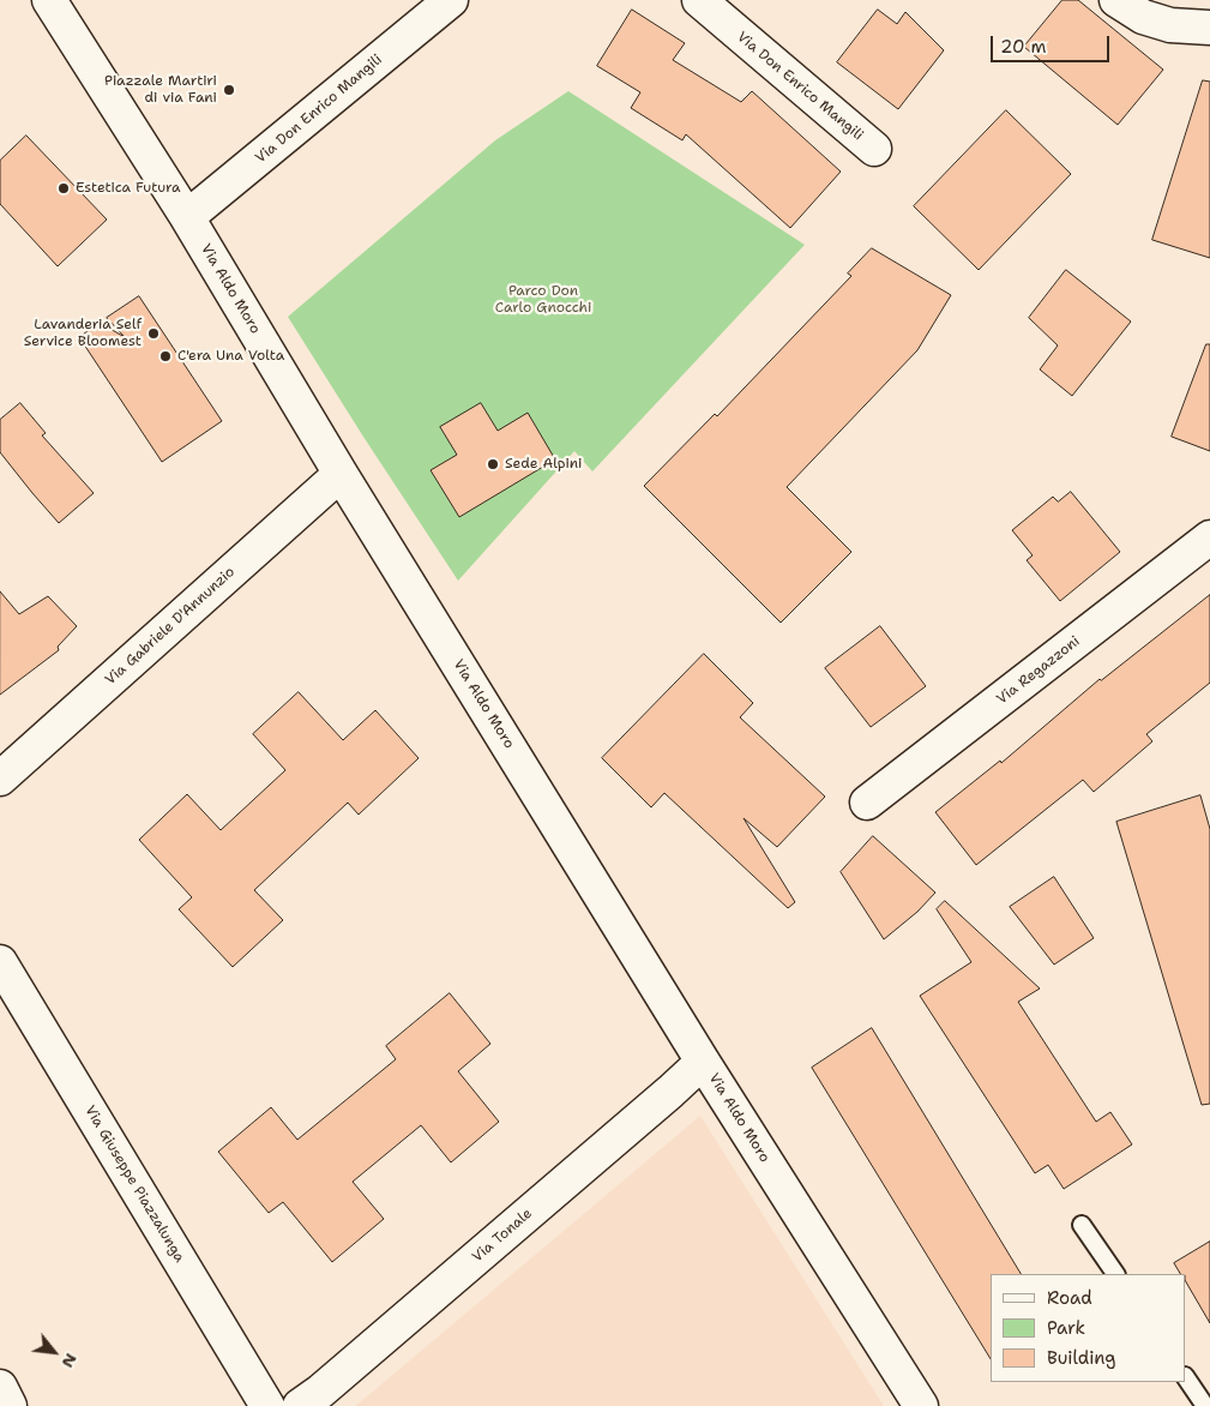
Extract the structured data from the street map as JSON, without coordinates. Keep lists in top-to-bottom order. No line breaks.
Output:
{"streets":{"street":["Via Don Enrico Mangili","Via Aldo Moro","Via Gabriele D'Annunzio","Via Regazzoni","Via Giuseppe Piazzalunga","Via Tonale"]},"crossings":[["Via Don Enrico Mangili","Via Aldo Moro"],["Via Aldo Moro","Via Gabriele D'Annunzio"],["Via Aldo Moro","Via Tonale"]],"parks":["Parco Don Carlo Gnocchi"],"places":["Piazzale Martiri di via Fani","Estetica Futura","Lavanderia Self Service Bloomest","C'era Una Volta","Sede Alpini"],"legend":["Road","Park","Building"],"scale_bar":"20 m","north":"bottom right"}
